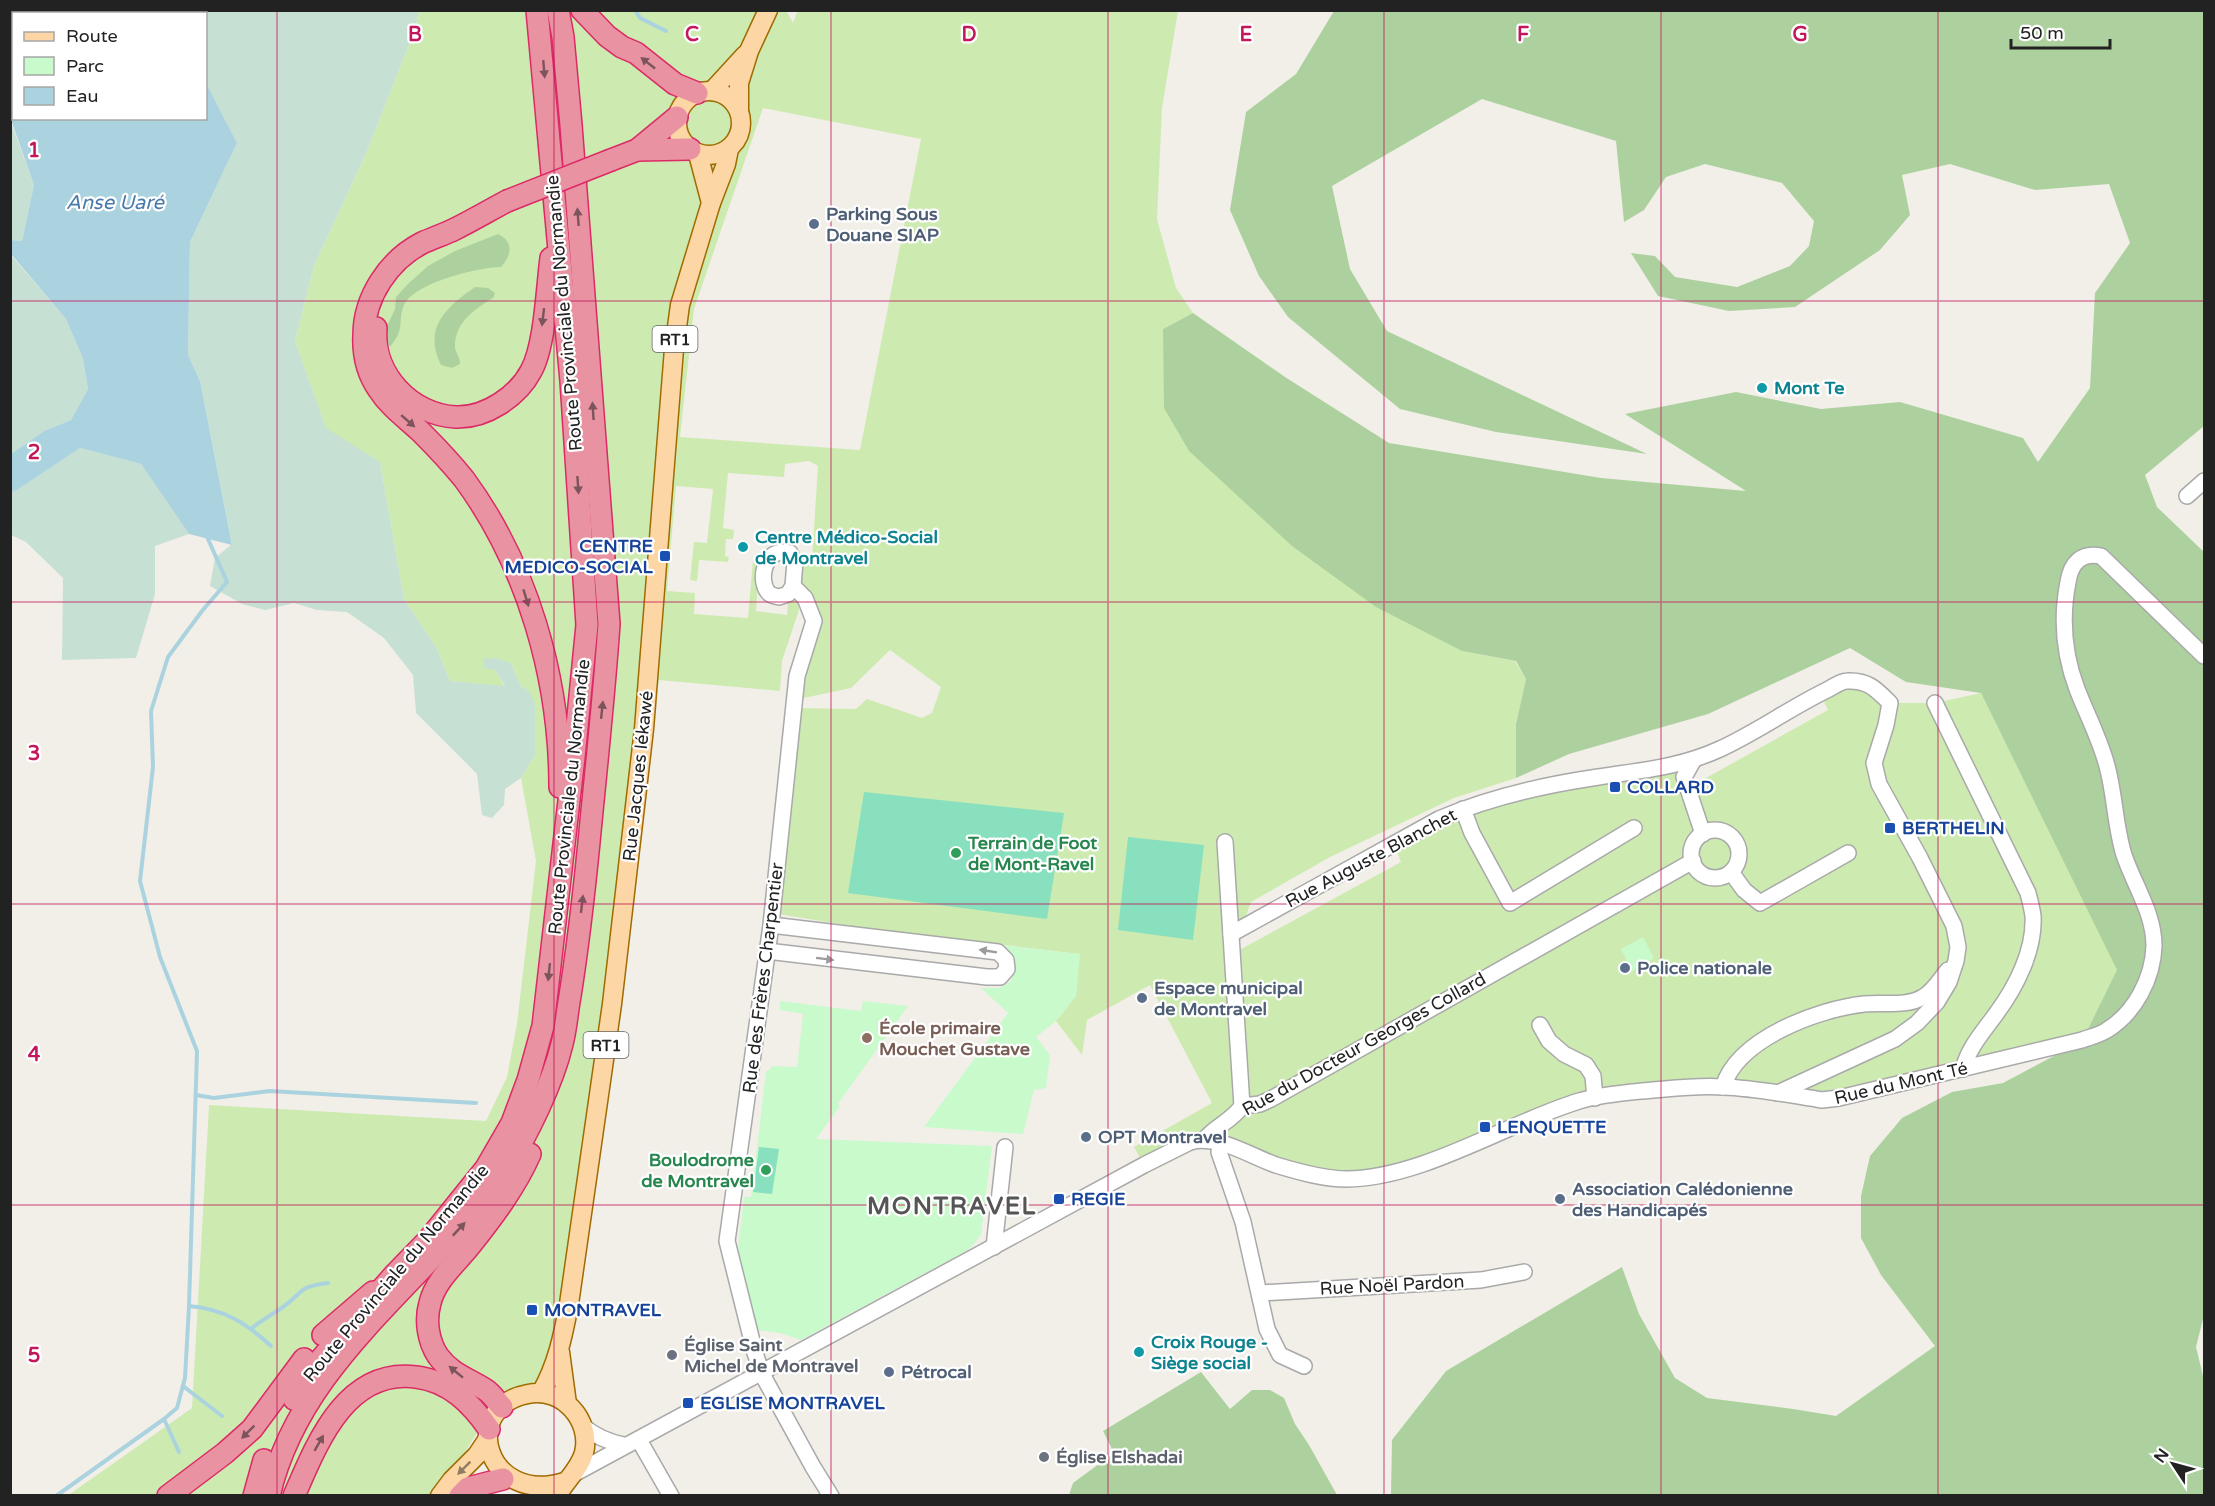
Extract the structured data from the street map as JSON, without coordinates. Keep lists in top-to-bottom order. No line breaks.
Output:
{"streets":{"highway":["Route Provinciale du Normandie"],"main road":["RT1","Rue Jacques Iékawé"],"street":["Rue Auguste Blanchet","Rue des Frères Charpentier","Rue du Docteur Georges Collard","Rue du Mont Té","Rue Noël Pardon"]},"crossings":[["Rue Jacques Iékawé","Rue du Docteur Georges Collard"],["Rue des Frères Charpentier","Rue du Docteur Georges Collard"],["Rue du Docteur Georges Collard","Rue du Mont Té"]],"districts":["MONTRAVEL"],"water":["Anse Uaré"],"places":{"other":["Parking Sous Douane SIAP","Mont Te","Centre Médico-Social de Montravel","Terrain de Foot de Mont-Ravel","Police nationale","Espace municipal de Montravel","École primaire Mouchet Gustave","OPT Montravel","Boulodrome de Montravel","Association Calédonienne des Handicapés","Croix Rouge - Siège social","Église Saint Michel de Montravel","Pétrocal","Église Elshadai"],"transit":["CENTRE MEDICO-SOCIAL","COLLARD","BERTHELIN","LENQUETTE","REGIE","MONTRAVEL","EGLISE MONTRAVEL"]},"legend":["Route","Parc","Eau"],"scale_bar":"50 m","north":"top left","grid":{"columns":["B","C","D","E","F","G"],"rows":["1","2","3","4","5"]}}
